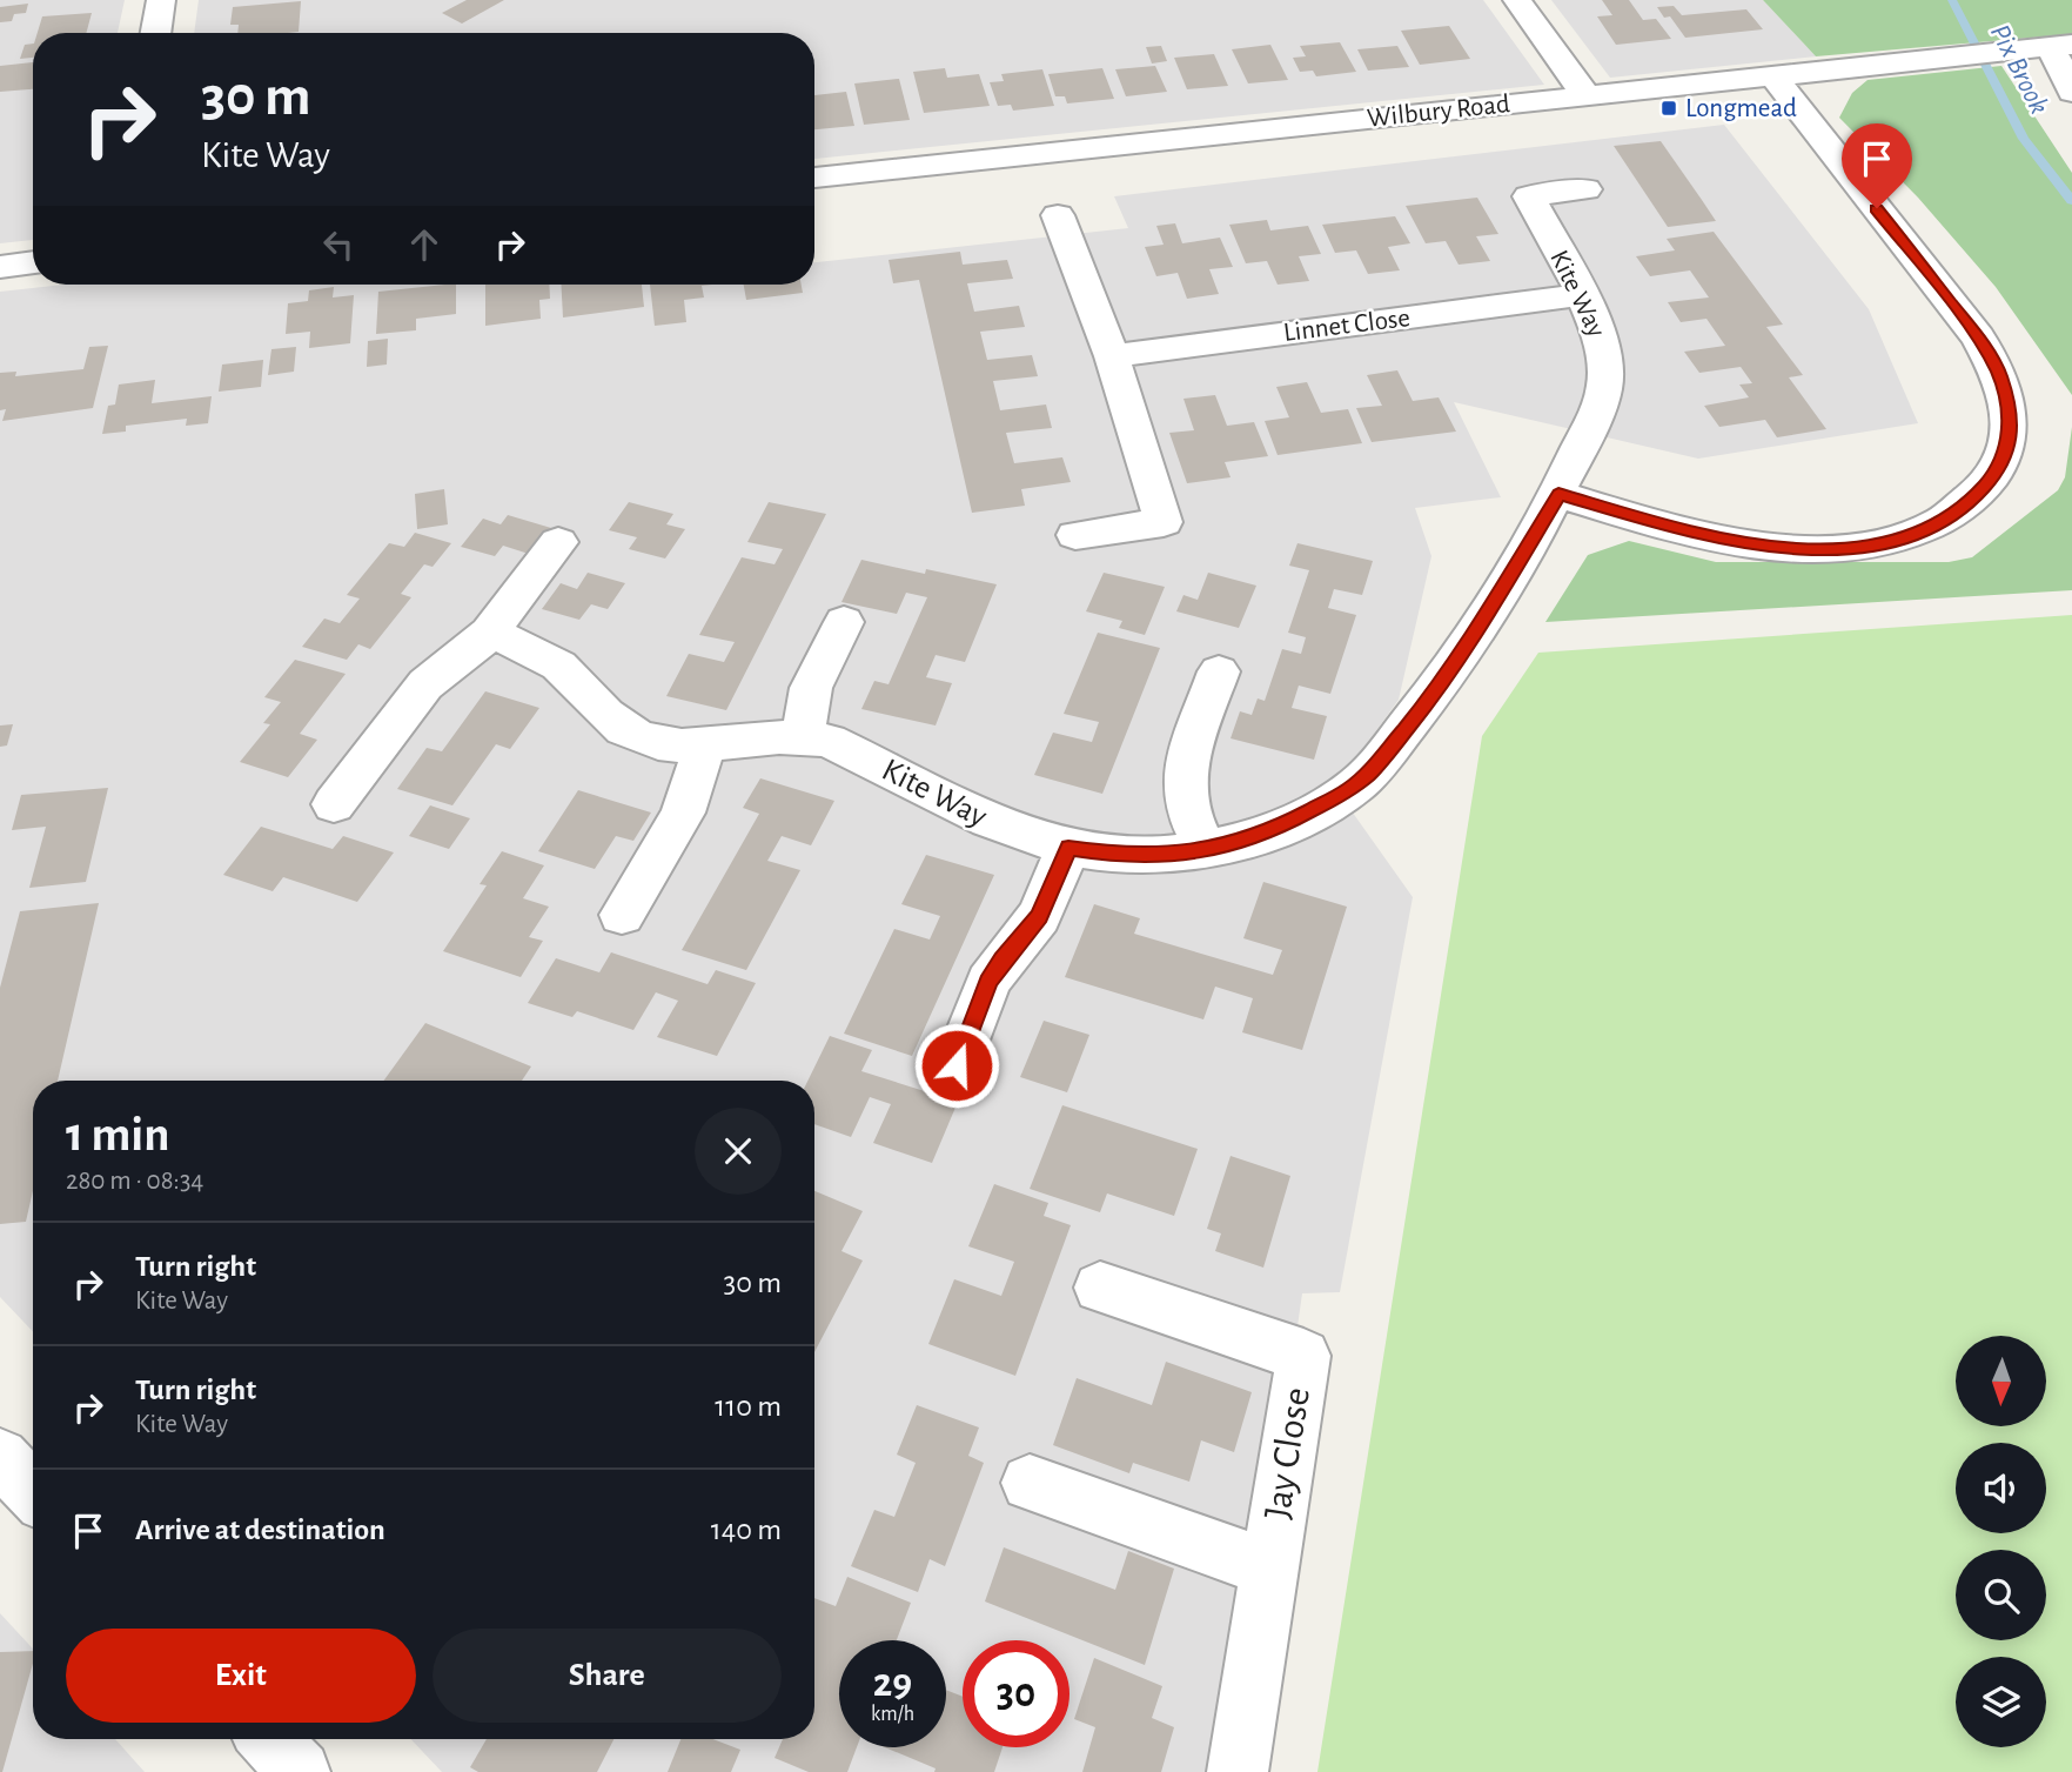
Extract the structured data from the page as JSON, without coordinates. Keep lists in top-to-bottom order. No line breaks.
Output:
{"streets":{"street":["Wilbury Road","Kite Way","Linnet Close","Jay Close"]},"crossings":[["Kite Way","Linnet Close"]],"water":["Pix Brook"],"places":{"transit":["Longmead"]},"north":"bottom","page":{"turn":["30 m","Kite Way"],"heading":["1 min","280 m · 08:34"],"list":[{"name":"Turn right","note":"Kite Way","value":"30 m"},{"name":"Turn right","note":"Kite Way","value":"110 m"},{"name":"Arrive at destination","value":"140 m"}],"buttons":["Exit","Share"],"speed":"29 km/h","limit":"30"}}
